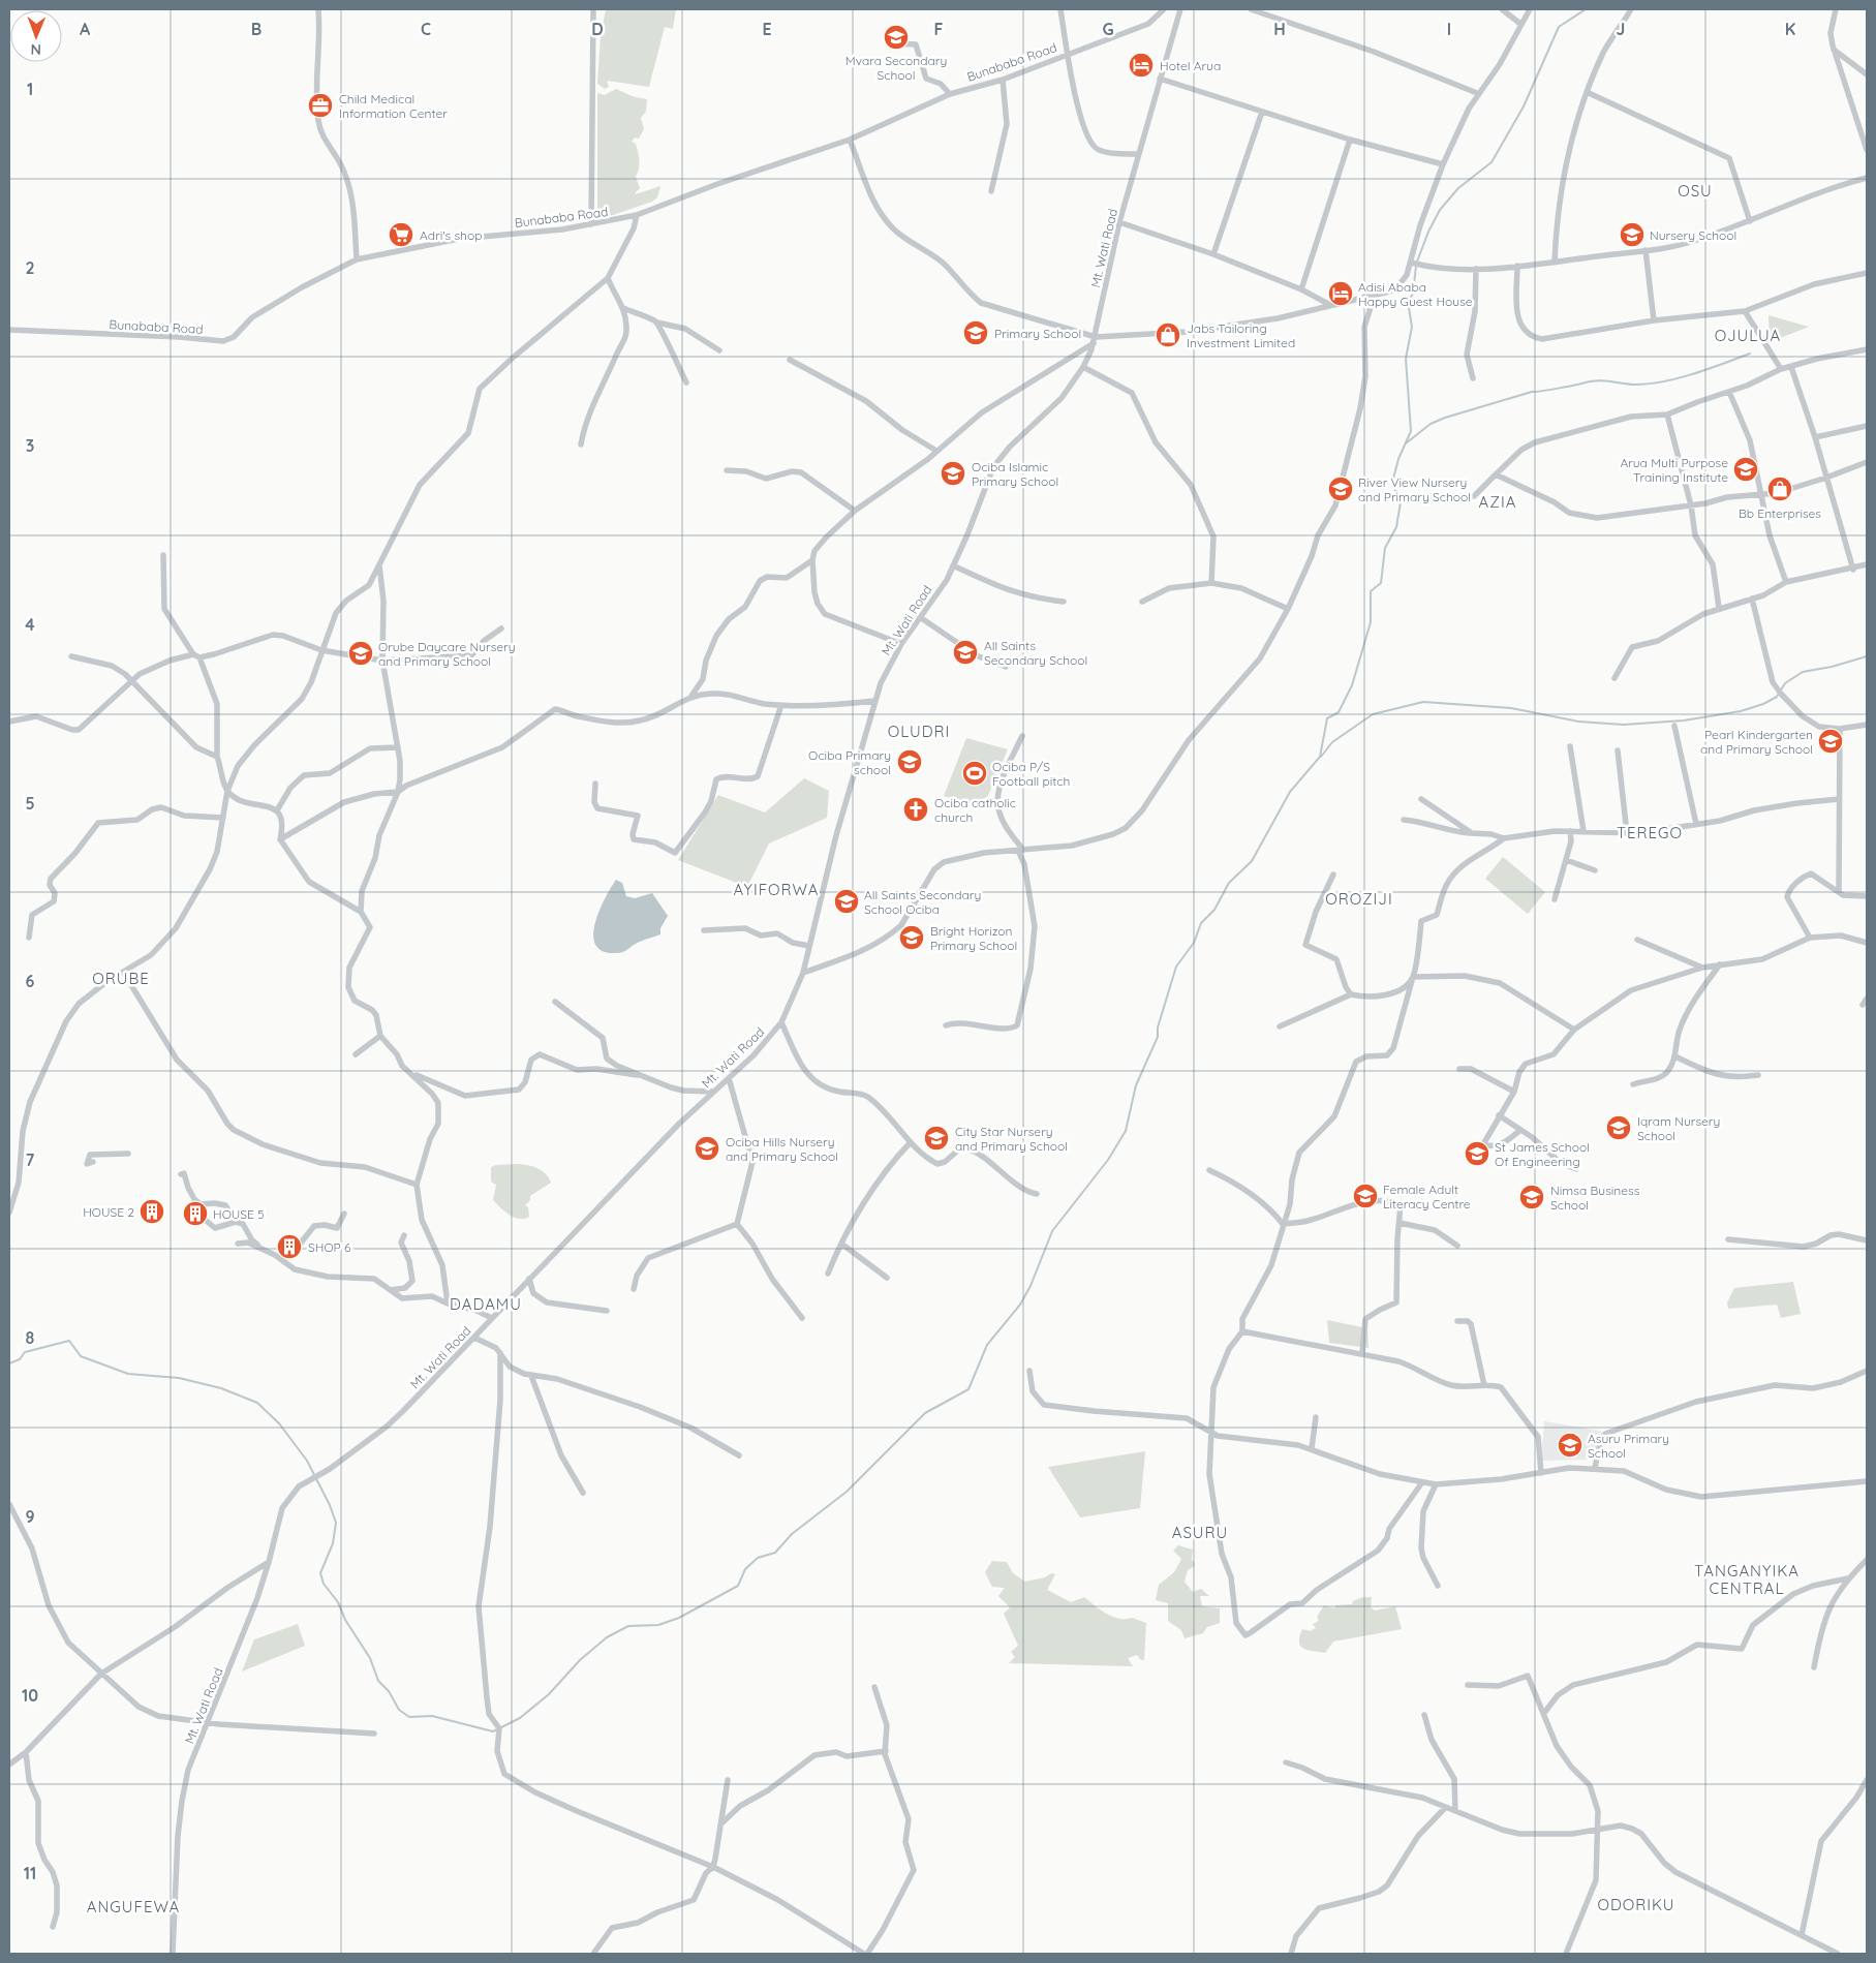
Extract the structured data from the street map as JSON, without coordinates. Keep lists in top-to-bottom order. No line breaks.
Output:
{"streets":{"street":["Bunababa Road","Mt. Wati Road"]},"districts":["OSU","OJULUA","AZIA","OLUDRI","TEREGO","AYIFORWA","OROZIJI","ORUBE","DADAMU","ASURU","TANGANYIKA CENTRAL","ODORIKU","ANGUFEWA"],"places":{"school or university":["Mvara Secondary School","Nursery School","Primary School","Arua Multi Purpose Training Institute","Ociba Islamic Primary School","River View Nursery and Primary School","All Saints Secondary School","Orube Daycare Nursery and Primary School","Pearl Kindergarten and Primary School","Ociba Primary school","All Saints Secondary School Ociba","Bright Horizon Primary School","Iqram Nursery School","City Star Nursery and Primary School","Ociba Hills Nursery and Primary School","St James School Of Engineering","Female Adult Literacy Centre","Nimsa Business School","Asuru Primary School"],"hotel":["Hotel Arua","Adisi Ababa Happy Guest House"],"office":["Child Medical Information Center"],"supermarket":["Adri's shop"],"shop":["Jabs Tailoring Investment Limited","Bb Enterprises"],"sports":["Ociba P/S Football pitch"],"church":["Ociba catholic church"],"building":["HOUSE 2","HOUSE 5","SHOP 6"]},"north":"bottom","grid":{"columns":["A","B","C","D","E","F","G","H","I","J","K"],"rows":["1","2","3","4","5","6","7","8","9","10","11"]}}
